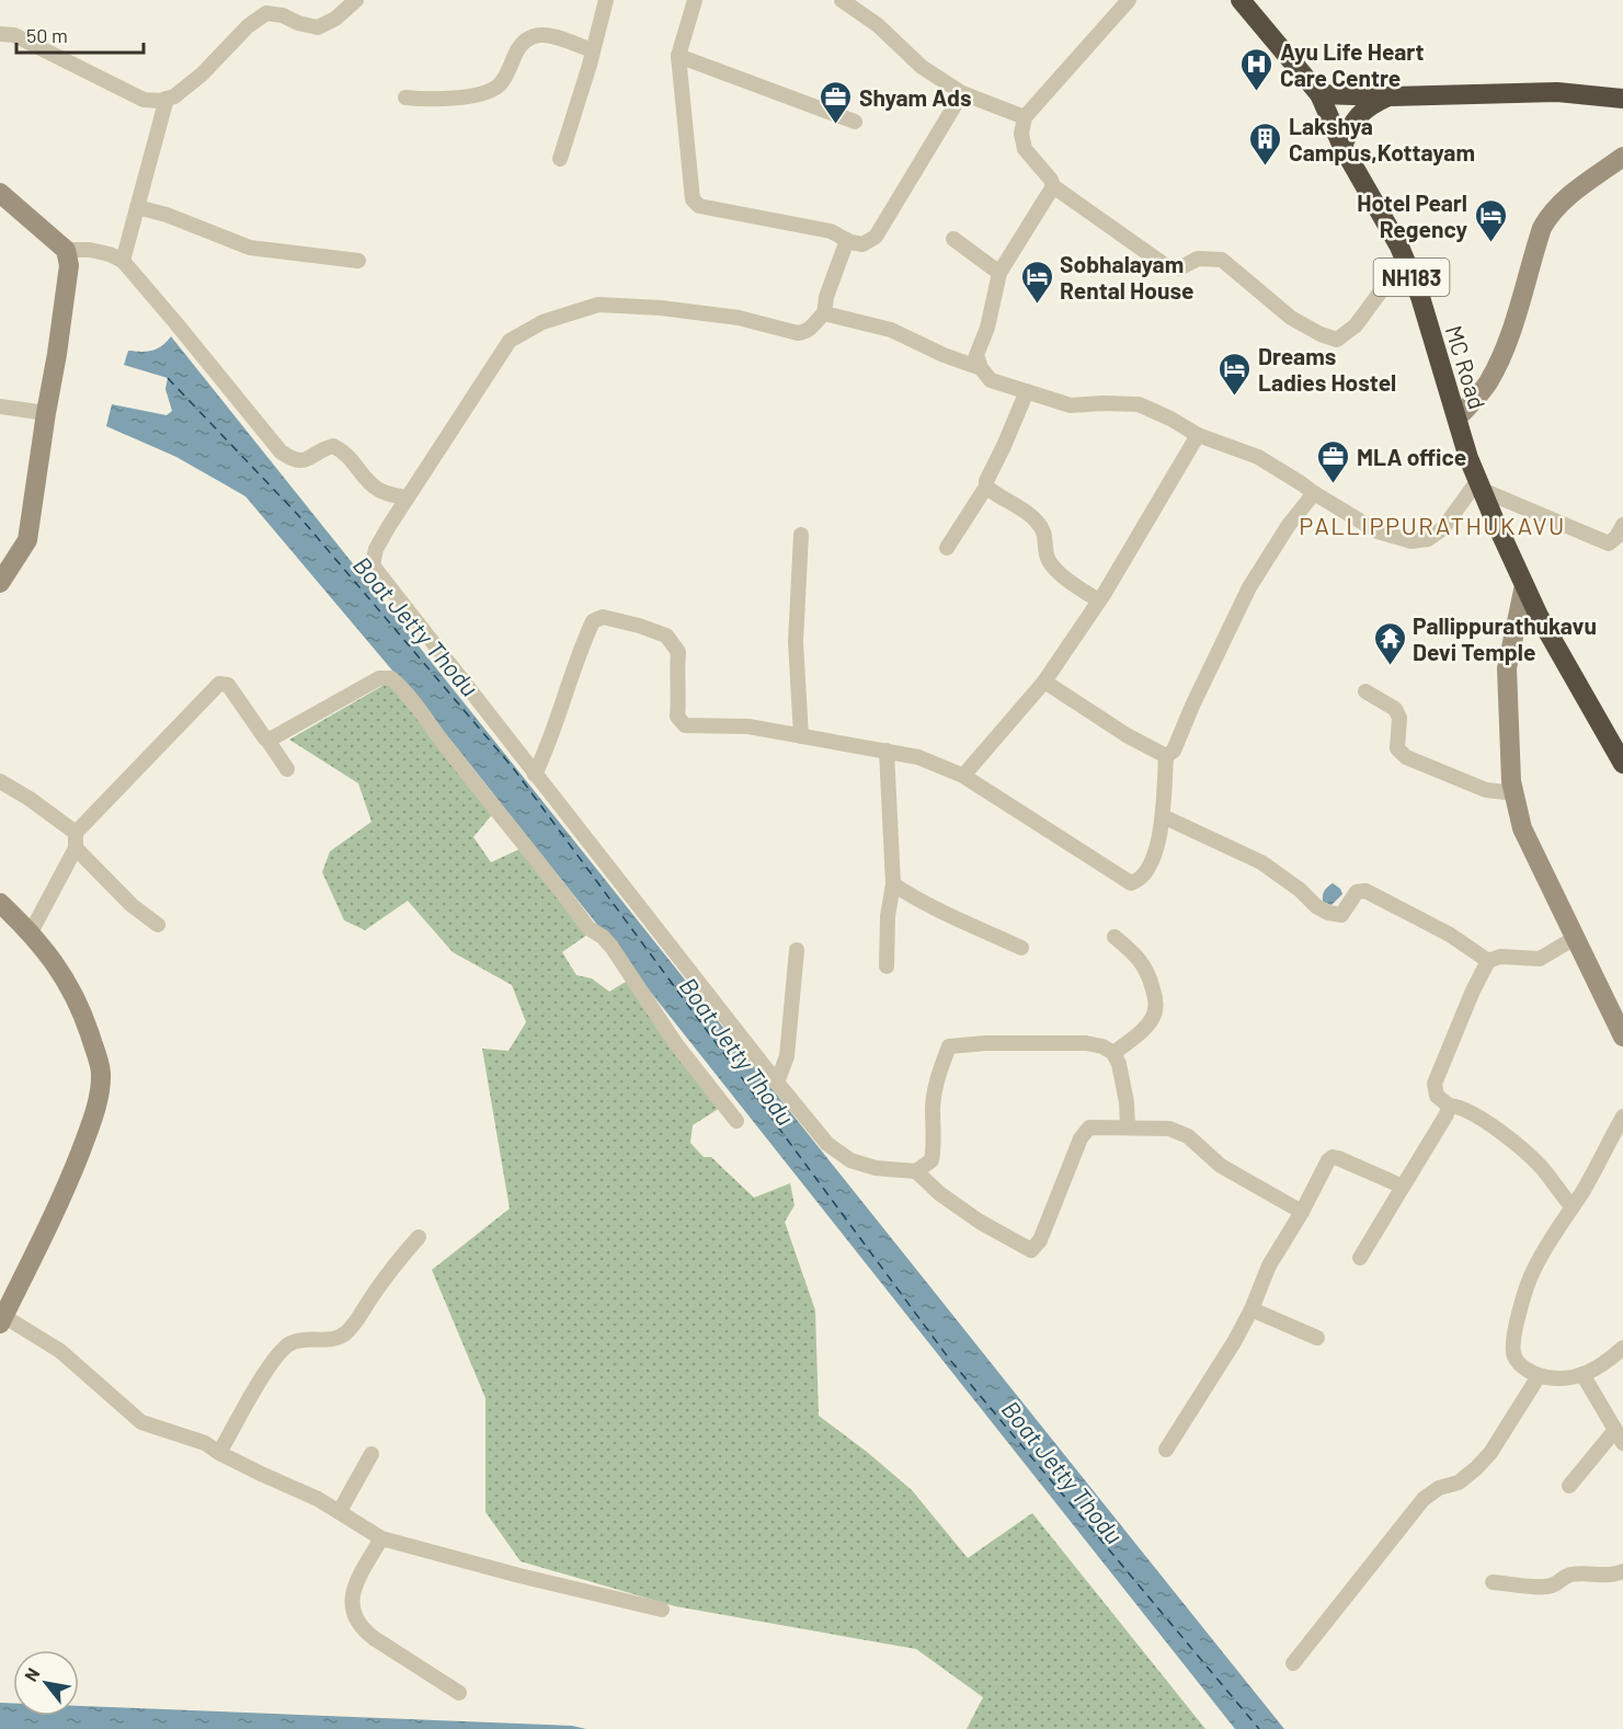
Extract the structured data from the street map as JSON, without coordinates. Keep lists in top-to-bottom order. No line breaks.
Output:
{"streets":{"highway":["NH183","MC Road"]},"districts":["PALLIPPURATHUKAVU"],"water":["Boat Jetty Thodu"],"places":{"hospital":["Ayu Life Heart Care Centre"],"office":["Shyam Ads","MLA office"],"building":["Lakshya Campus,Kottayam"],"hotel":["Hotel Pearl Regency","Sobhalayam Rental House","Dreams Ladies Hostel"],"temple":["Pallippurathukavu Devi Temple"]},"scale_bar":"50 m","north":"top left"}
